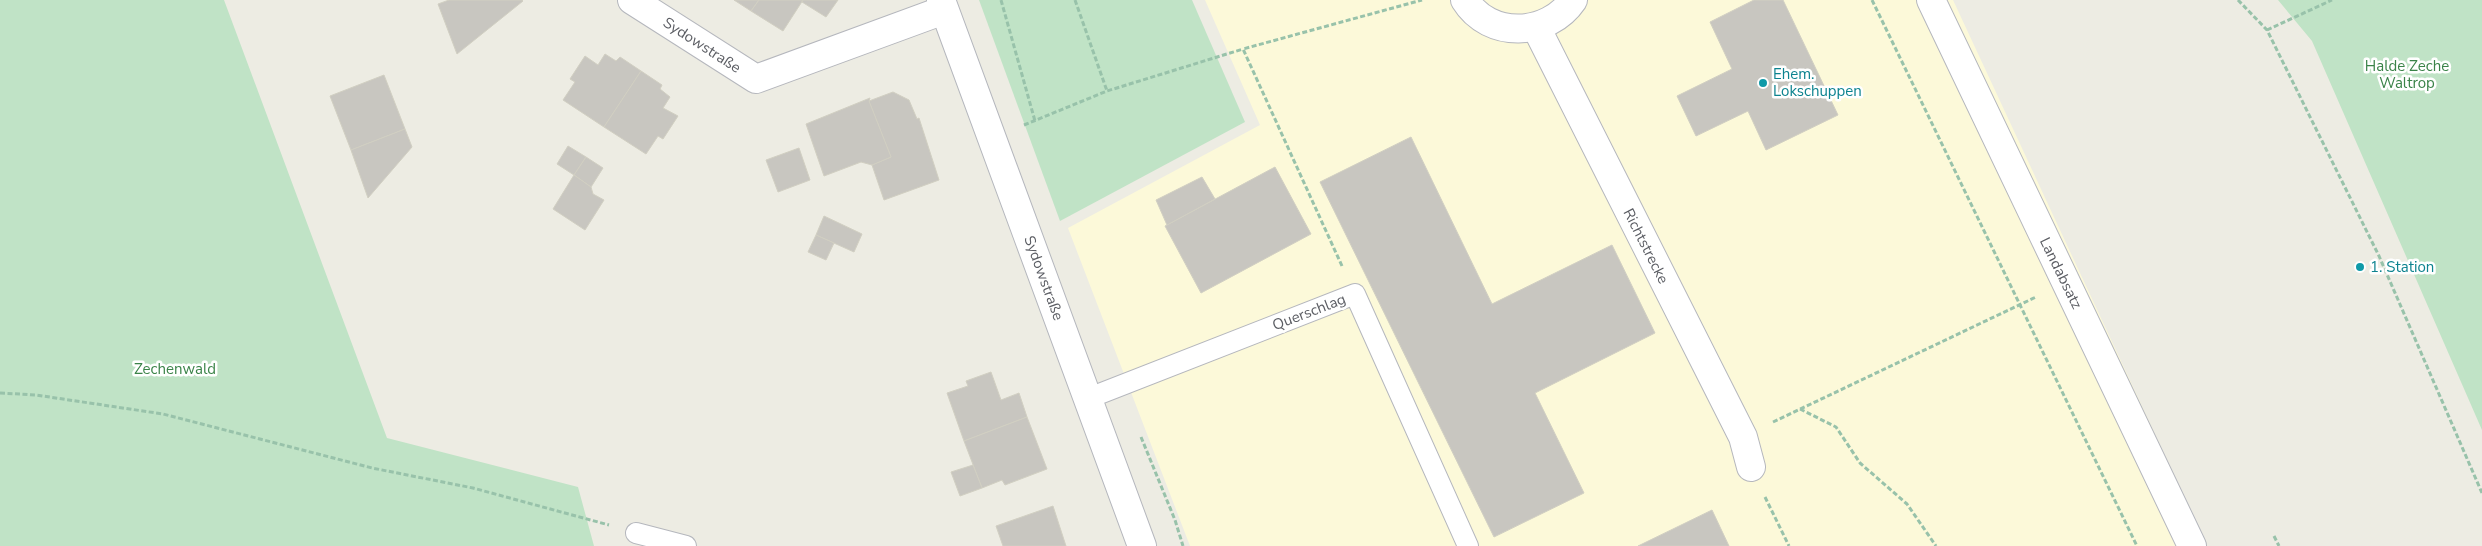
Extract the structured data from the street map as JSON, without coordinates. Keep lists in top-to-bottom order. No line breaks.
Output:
{"streets":{"street":["Sydowstraße","Richtstrecke","Landabsatz"],"lane":["Querschlag"]},"crossings":[["Sydowstraße","Querschlag"]],"parks":["Halde Zeche Waltrop","Zechenwald"],"places":["Ehem. Lokschuppen","1. Station"]}
